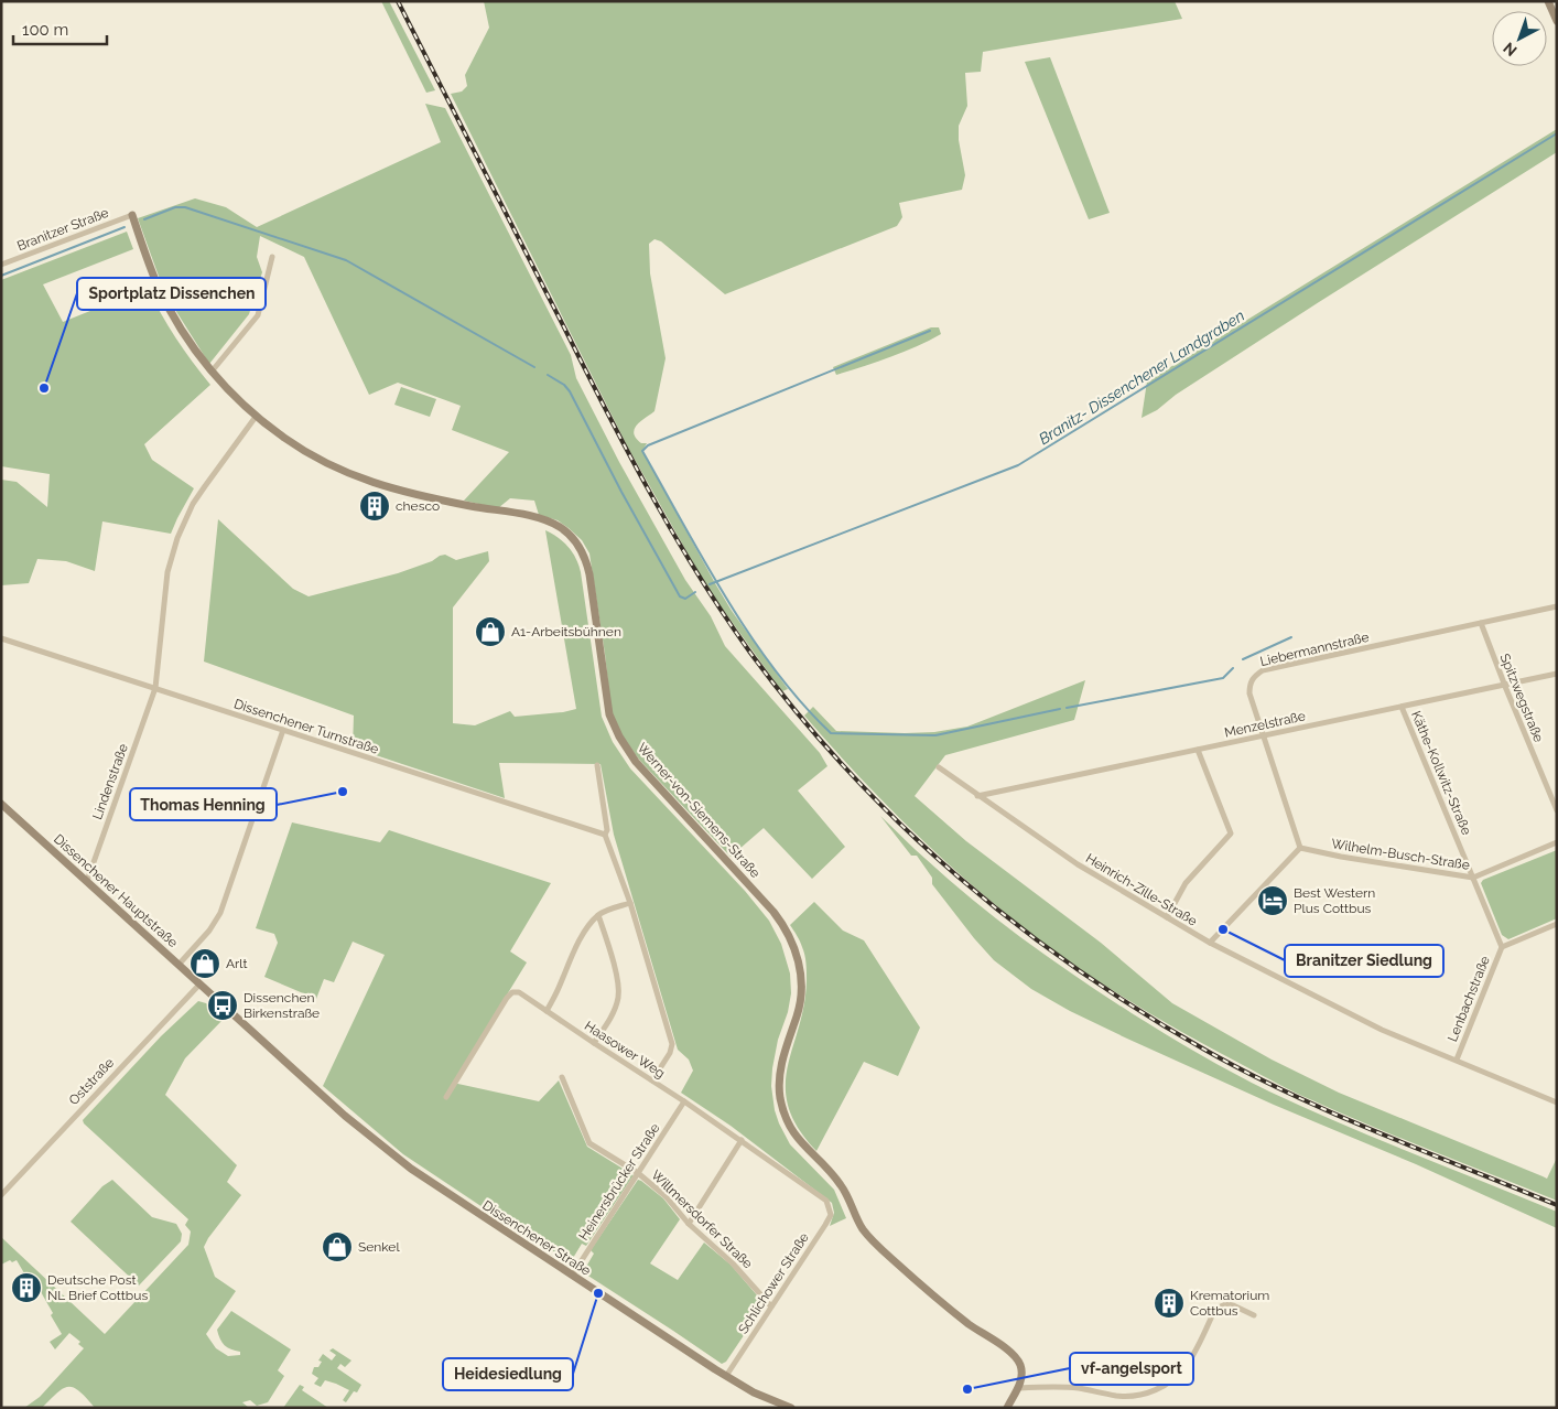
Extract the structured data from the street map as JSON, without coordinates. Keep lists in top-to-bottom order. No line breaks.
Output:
{"streets":{"street":["Branitzer Straße","Liebermannstraße","Spitzwegstraße","Menzelstraße","Dissenchener Turnstraße","Käthe-Kollwitz-Straße","Lindenstraße","Werner-von-Siemens-Straße","Wilhelm-Busch-Straße","Heinrich-Zille-Straße","Dissenchener Hauptstraße","Lenbachstraße","Haasower Weg","Oststraße","Heinersbrücker Straße","Willmersdorfer Straße","Dissenchener Straße","Schlichower Straße"]},"crossings":[["Branitzer Straße","Werner-von-Siemens-Straße"],["Liebermannstraße","Spitzwegstraße"],["Liebermannstraße","Menzelstraße"],["Liebermannstraße","Wilhelm-Busch-Straße"],["Spitzwegstraße","Menzelstraße"],["Menzelstraße","Käthe-Kollwitz-Straße"],["Menzelstraße","Heinrich-Zille-Straße"],["Dissenchener Turnstraße","Lindenstraße"],["Käthe-Kollwitz-Straße","Wilhelm-Busch-Straße"],["Käthe-Kollwitz-Straße","Lenbachstraße"],["Lindenstraße","Werner-von-Siemens-Straße"],["Lindenstraße","Dissenchener Hauptstraße"],["Wilhelm-Busch-Straße","Lenbachstraße"],["Heinrich-Zille-Straße","Lenbachstraße"],["Dissenchener Hauptstraße","Oststraße"],["Dissenchener Hauptstraße","Dissenchener Straße"],["Haasower Weg","Heinersbrücker Straße"],["Haasower Weg","Schlichower Straße"],["Heinersbrücker Straße","Willmersdorfer Straße"],["Heinersbrücker Straße","Dissenchener Straße"],["Willmersdorfer Straße","Schlichower Straße"],["Dissenchener Straße","Schlichower Straße"]],"water":["Branitz- Dissenchener Landgraben"],"places":{"other":["Sportplatz Dissenchen","Thomas Henning","Branitzer Siedlung","Heidesiedlung","vf-angelsport"],"building":["chesco","Deutsche Post NL Brief Cottbus","Krematorium Cottbus"],"shop":["A1-Arbeitsbühnen","Arlt","Senkel"],"hotel":["Best Western Plus Cottbus"],"bus stop":["Dissenchen Birkenstraße"]},"scale_bar":"100 m","north":"bottom left"}
